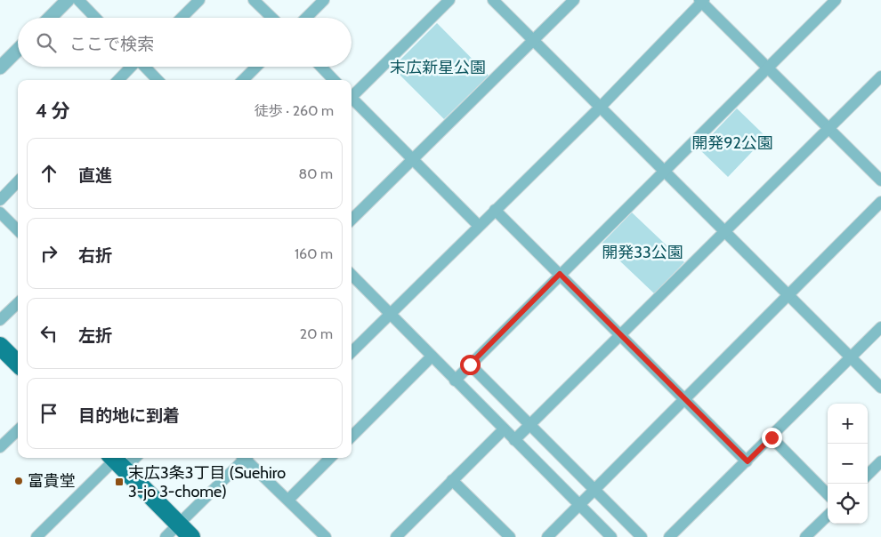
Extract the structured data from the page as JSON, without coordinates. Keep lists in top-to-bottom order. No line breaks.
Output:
{"parks":["末広新星公園","開発92公園","開発33公園"],"places":{"other":["富貴堂"],"transit":["末広3条3丁目 (Suehiro 3-jo 3-chome)"]},"page":{"search":"ここで検索","heading":["4 分","徒歩 · 260 m"],"list":[["直進","80 m"],["右折","160 m"],["左折","20 m"],"目的地に到着"],"map_buttons":["+","−"]}}
